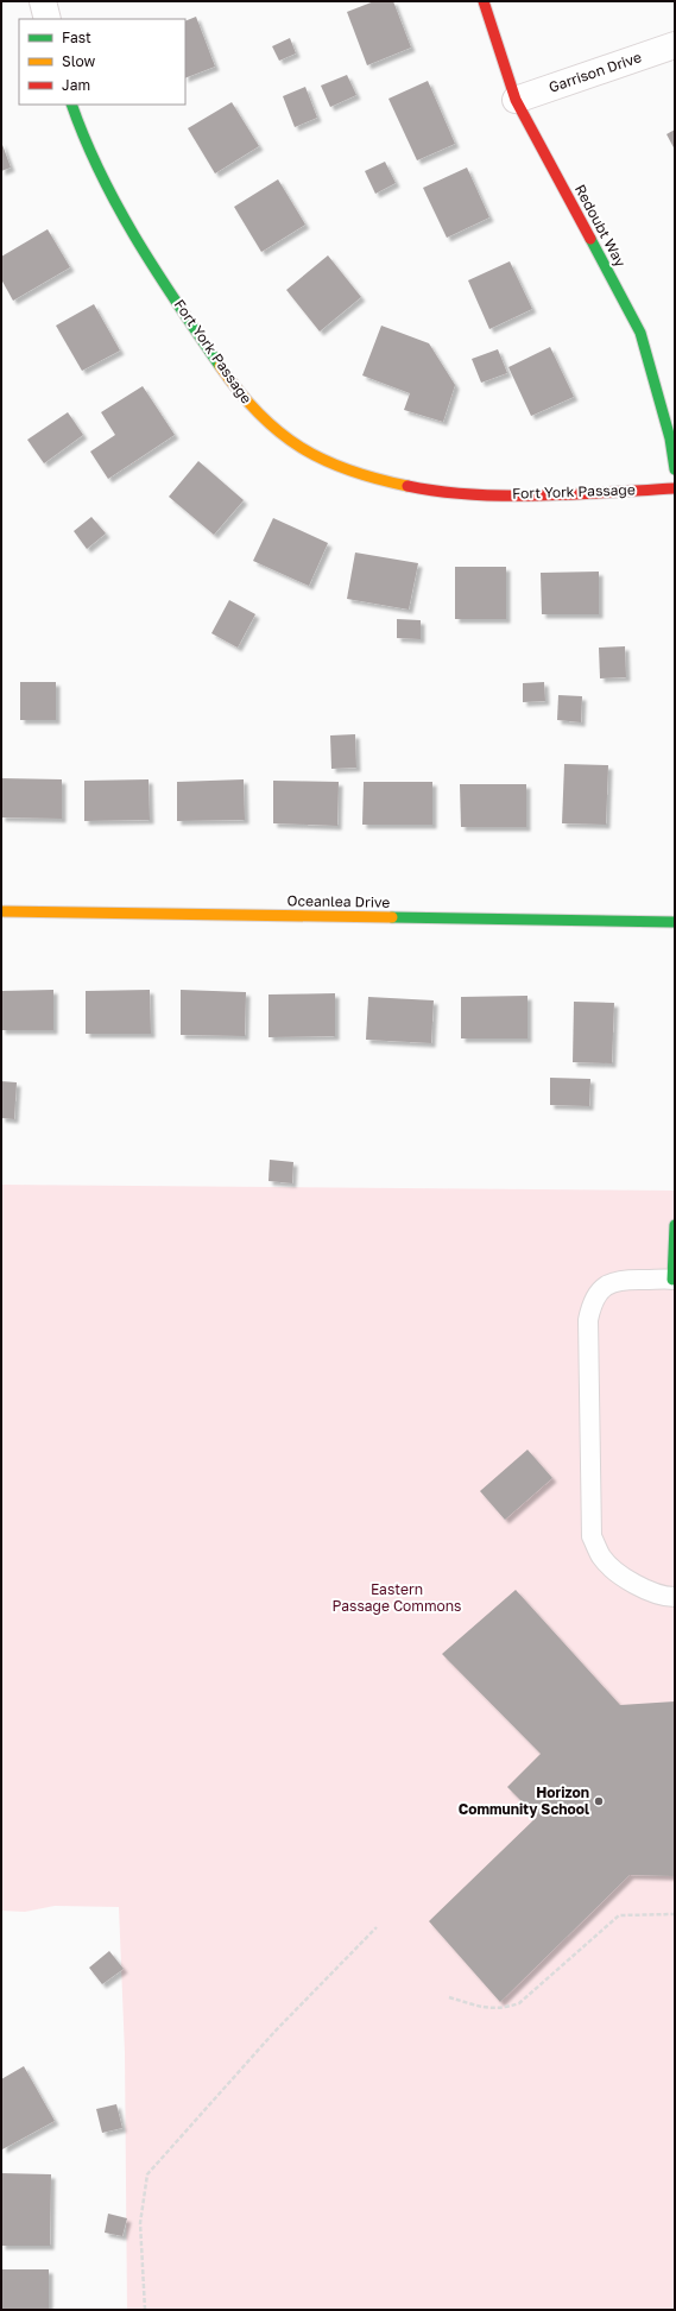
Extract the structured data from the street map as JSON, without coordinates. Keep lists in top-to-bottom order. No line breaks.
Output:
{"streets":{"street":["Garrison Drive","Redoubt Way","Fort York Passage","Oceanlea Drive"]},"crossings":[["Garrison Drive","Redoubt Way"]],"parks":["Eastern Passage Commons"],"places":["Horizon Community School"],"legend":["Fast","Slow","Jam"]}
